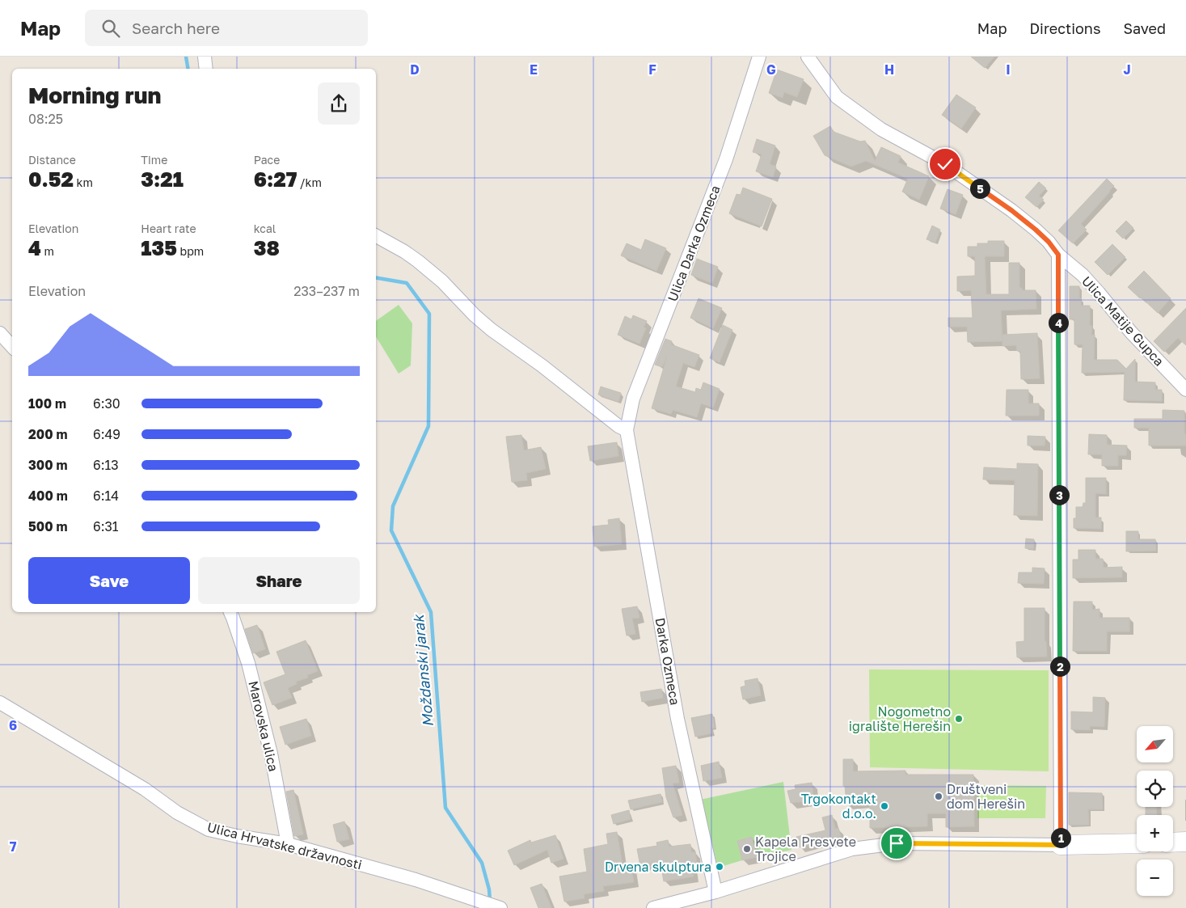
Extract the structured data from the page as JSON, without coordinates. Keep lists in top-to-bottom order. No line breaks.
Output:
{"streets":{"street":["Ulica Darka Ozmeca","Ulica Matije Gupca","Darka Ozmeca","Marovska ulica","Ulica Hrvatske državnosti"]},"crossings":[["Ulica Darka Ozmeca","Darka Ozmeca"],["Marovska ulica","Ulica Hrvatske državnosti"]],"water":["Moždanski jarak"],"places":["Nogometno igralište Herešin","Društveni dom Herešin","Trgokontakt d.o.o.","Kapela Presvete Trojice","Drvena skulptura"],"north":"bottom left","page":{"header":"Map","search":"Search here","nav":["Map","Directions","Saved"],"heading":["Morning run","08:25"],"stats":[["Distance","0.52 km"],["Time","3:21"],["Pace","6:27 /km"],["Elevation","4 m"],["Heart rate","135 bpm"],["kcal","38"]],"pins":["5","4","3","2","1"],"chart":["Elevation","233–237 m"],"list":[{"name":"100 m","note":"6:30"},{"name":"200 m","note":"6:49"},{"name":"300 m","note":"6:13"},{"name":"400 m","note":"6:14"},{"name":"500 m","note":"6:31"}],"buttons":["Save","Share"],"map_buttons":["+","−"]},"grid":{"columns":["D","E","F","G","H","I","J"],"rows":["6","7"]}}
